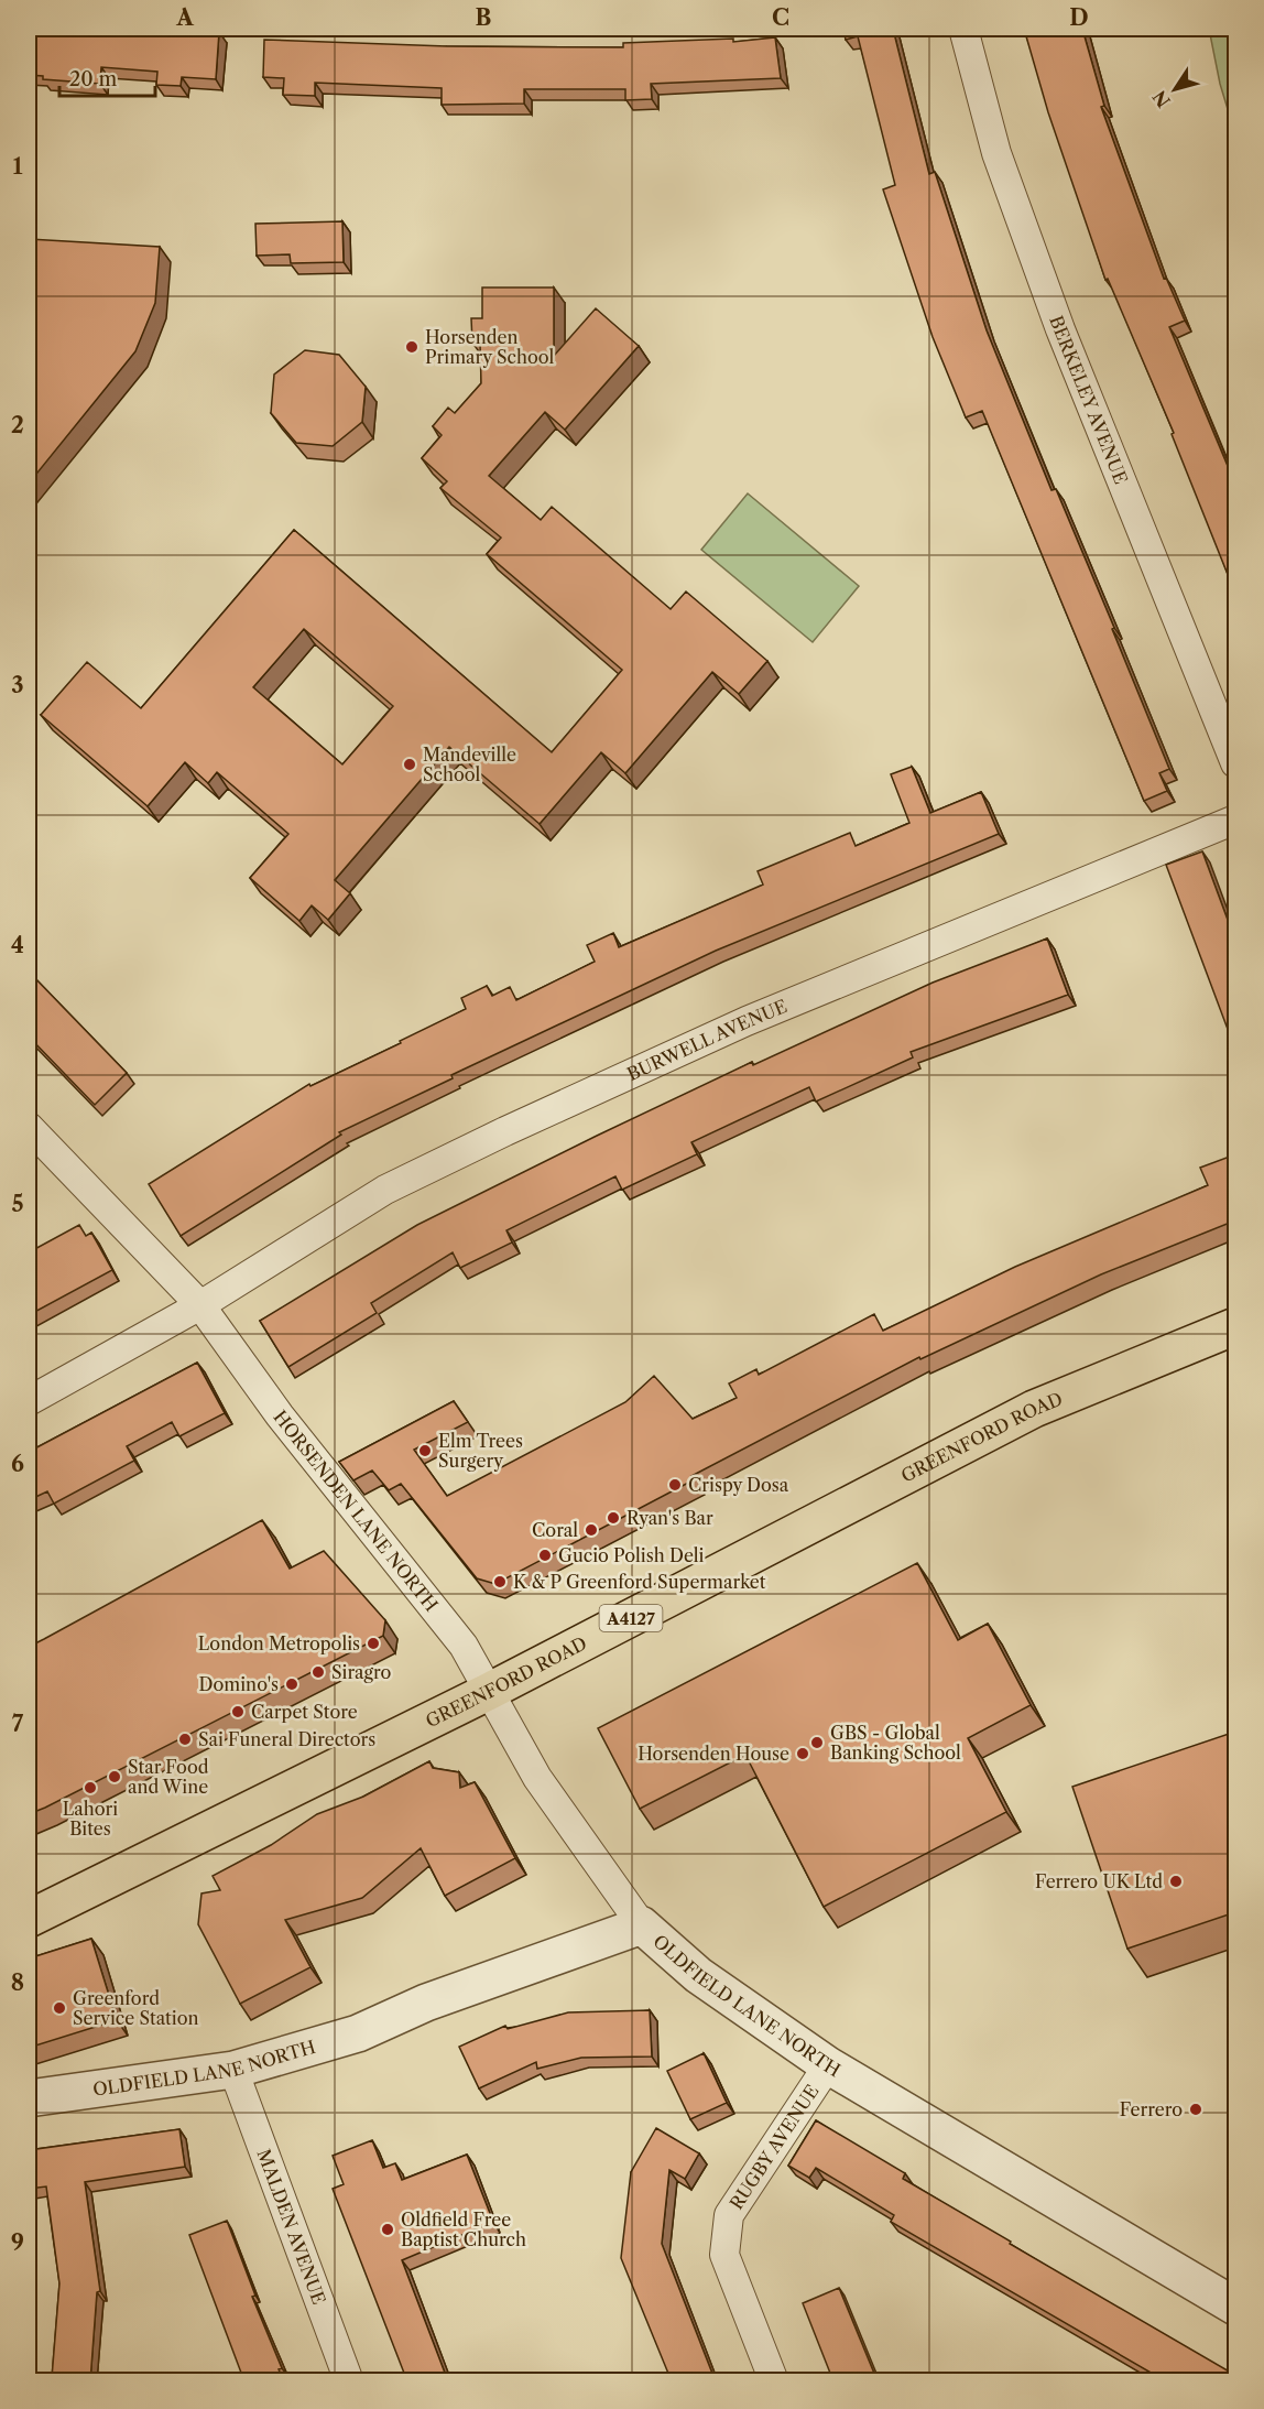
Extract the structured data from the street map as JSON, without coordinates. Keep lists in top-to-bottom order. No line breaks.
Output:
{"streets":{"main road":["GREENFORD ROAD","A4127"],"street":["BERKELEY AVENUE","BURWELL AVENUE","HORSENDEN LANE NORTH","OLDFIELD LANE NORTH","RUGBY AVENUE","MALDEN AVENUE"]},"crossings":[["BURWELL AVENUE","HORSENDEN LANE NORTH"],["GREENFORD ROAD","HORSENDEN LANE NORTH"],["HORSENDEN LANE NORTH","OLDFIELD LANE NORTH"],["OLDFIELD LANE NORTH","RUGBY AVENUE"],["OLDFIELD LANE NORTH","MALDEN AVENUE"]],"places":["Horsenden Primary School","Mandeville School","Elm Trees Surgery","Crispy Dosa","Ryan's Bar","Coral","Gucio Polish Deli","K & P Greenford Supermarket","London Metropolis","Siragro","Domino's","Carpet Store","Sai Funeral Directors","GBS - Global Banking School","Horsenden House","Star Food and Wine","Lahori Bites","Ferrero UK Ltd","Greenford Service Station","Ferrero","Oldfield Free Baptist Church"],"scale_bar":"20 m","north":"bottom left","grid":{"columns":["A","B","C","D"],"rows":["1","2","3","4","5","6","7","8","9"]}}
